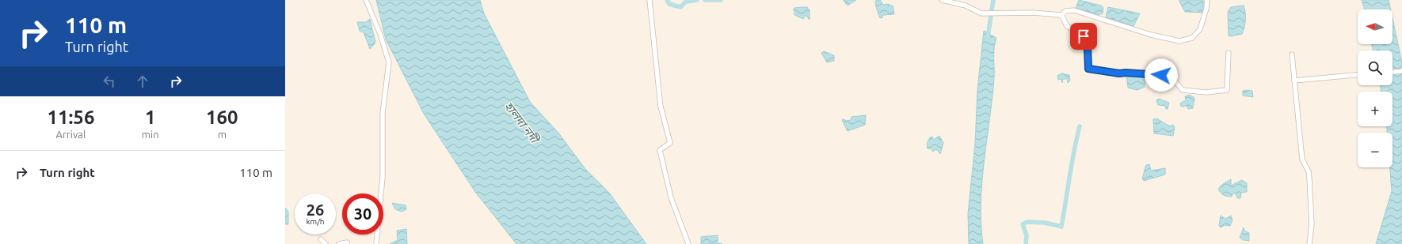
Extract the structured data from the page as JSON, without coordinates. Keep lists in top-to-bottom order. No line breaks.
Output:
{"water":["হালদা নদী"],"north":"left","page":{"turn":["110 m","Turn right"],"map_buttons":["+","−"],"eta":["11:56","Arrival","1","min","160","m"],"list":[{"name":"Turn right","value":"110 m"}],"speed":"26 km/h","limit":"30"}}
